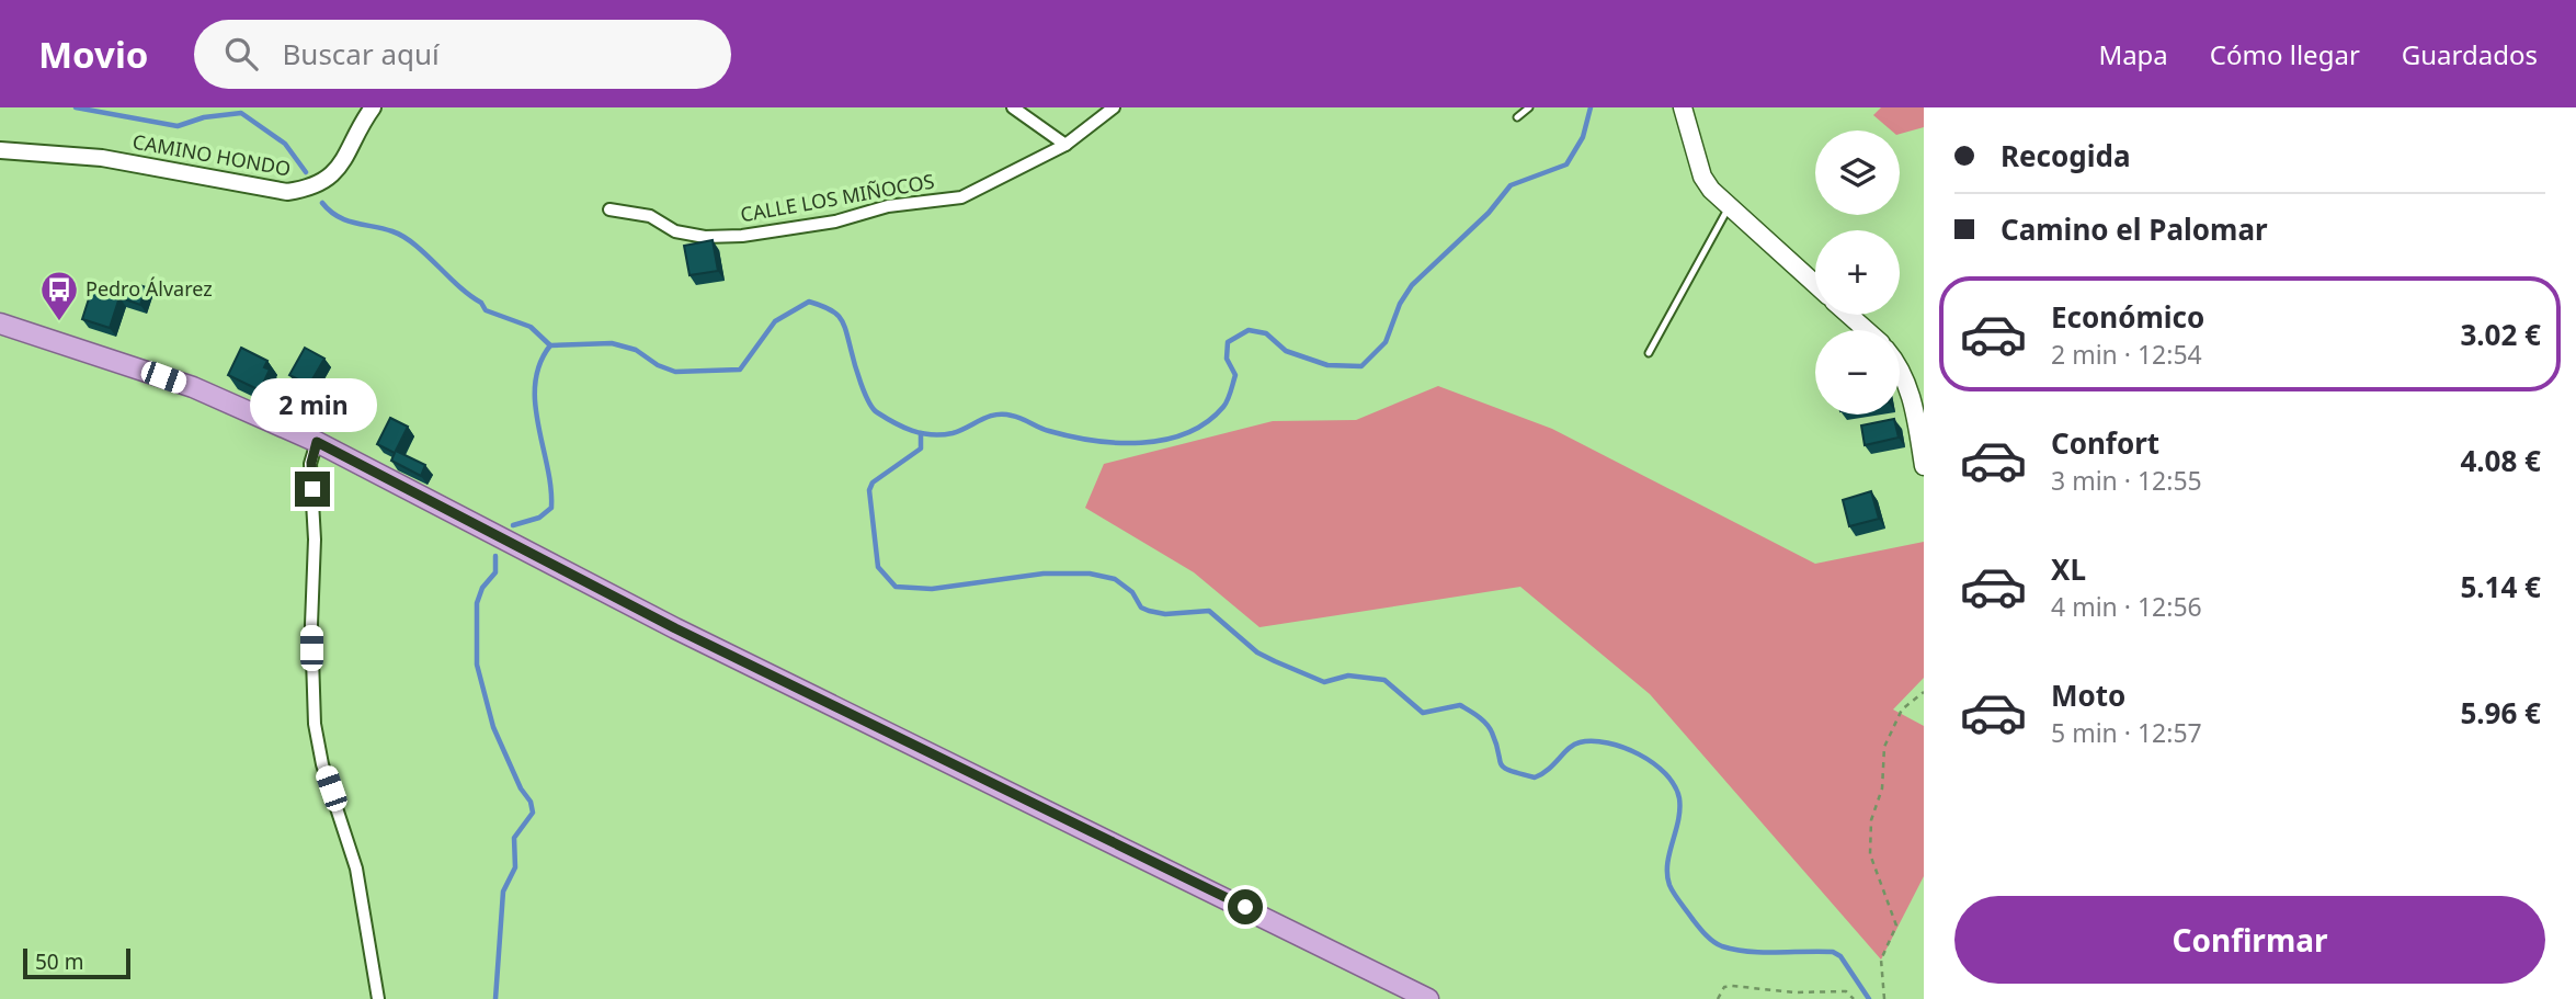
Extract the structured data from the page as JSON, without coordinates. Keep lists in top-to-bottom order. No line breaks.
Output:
{"streets":{"street":["CAMINO HONDO","CALLE LOS MIÑOCOS"]},"places":{"bus stop":["Pedro Álvarez"]},"scale_bar":"50 m","page":{"header":"Movio","search":"Buscar aquí","nav":["Mapa","Cómo llegar","Guardados"],"banner":["Recogida","Camino el Palomar"],"map_buttons":["+","−"],"list":[{"name":"Económico","note":"2 min · 12:54","value":"3.02 €"},{"name":"Confort","note":"3 min · 12:55","value":"4.08 €"},{"name":"XL","note":"4 min · 12:56","value":"5.14 €"},{"name":"Moto","note":"5 min · 12:57","value":"5.96 €"}],"bubble":"2 min","buttons":"Confirmar","scale":"50 m"}}
